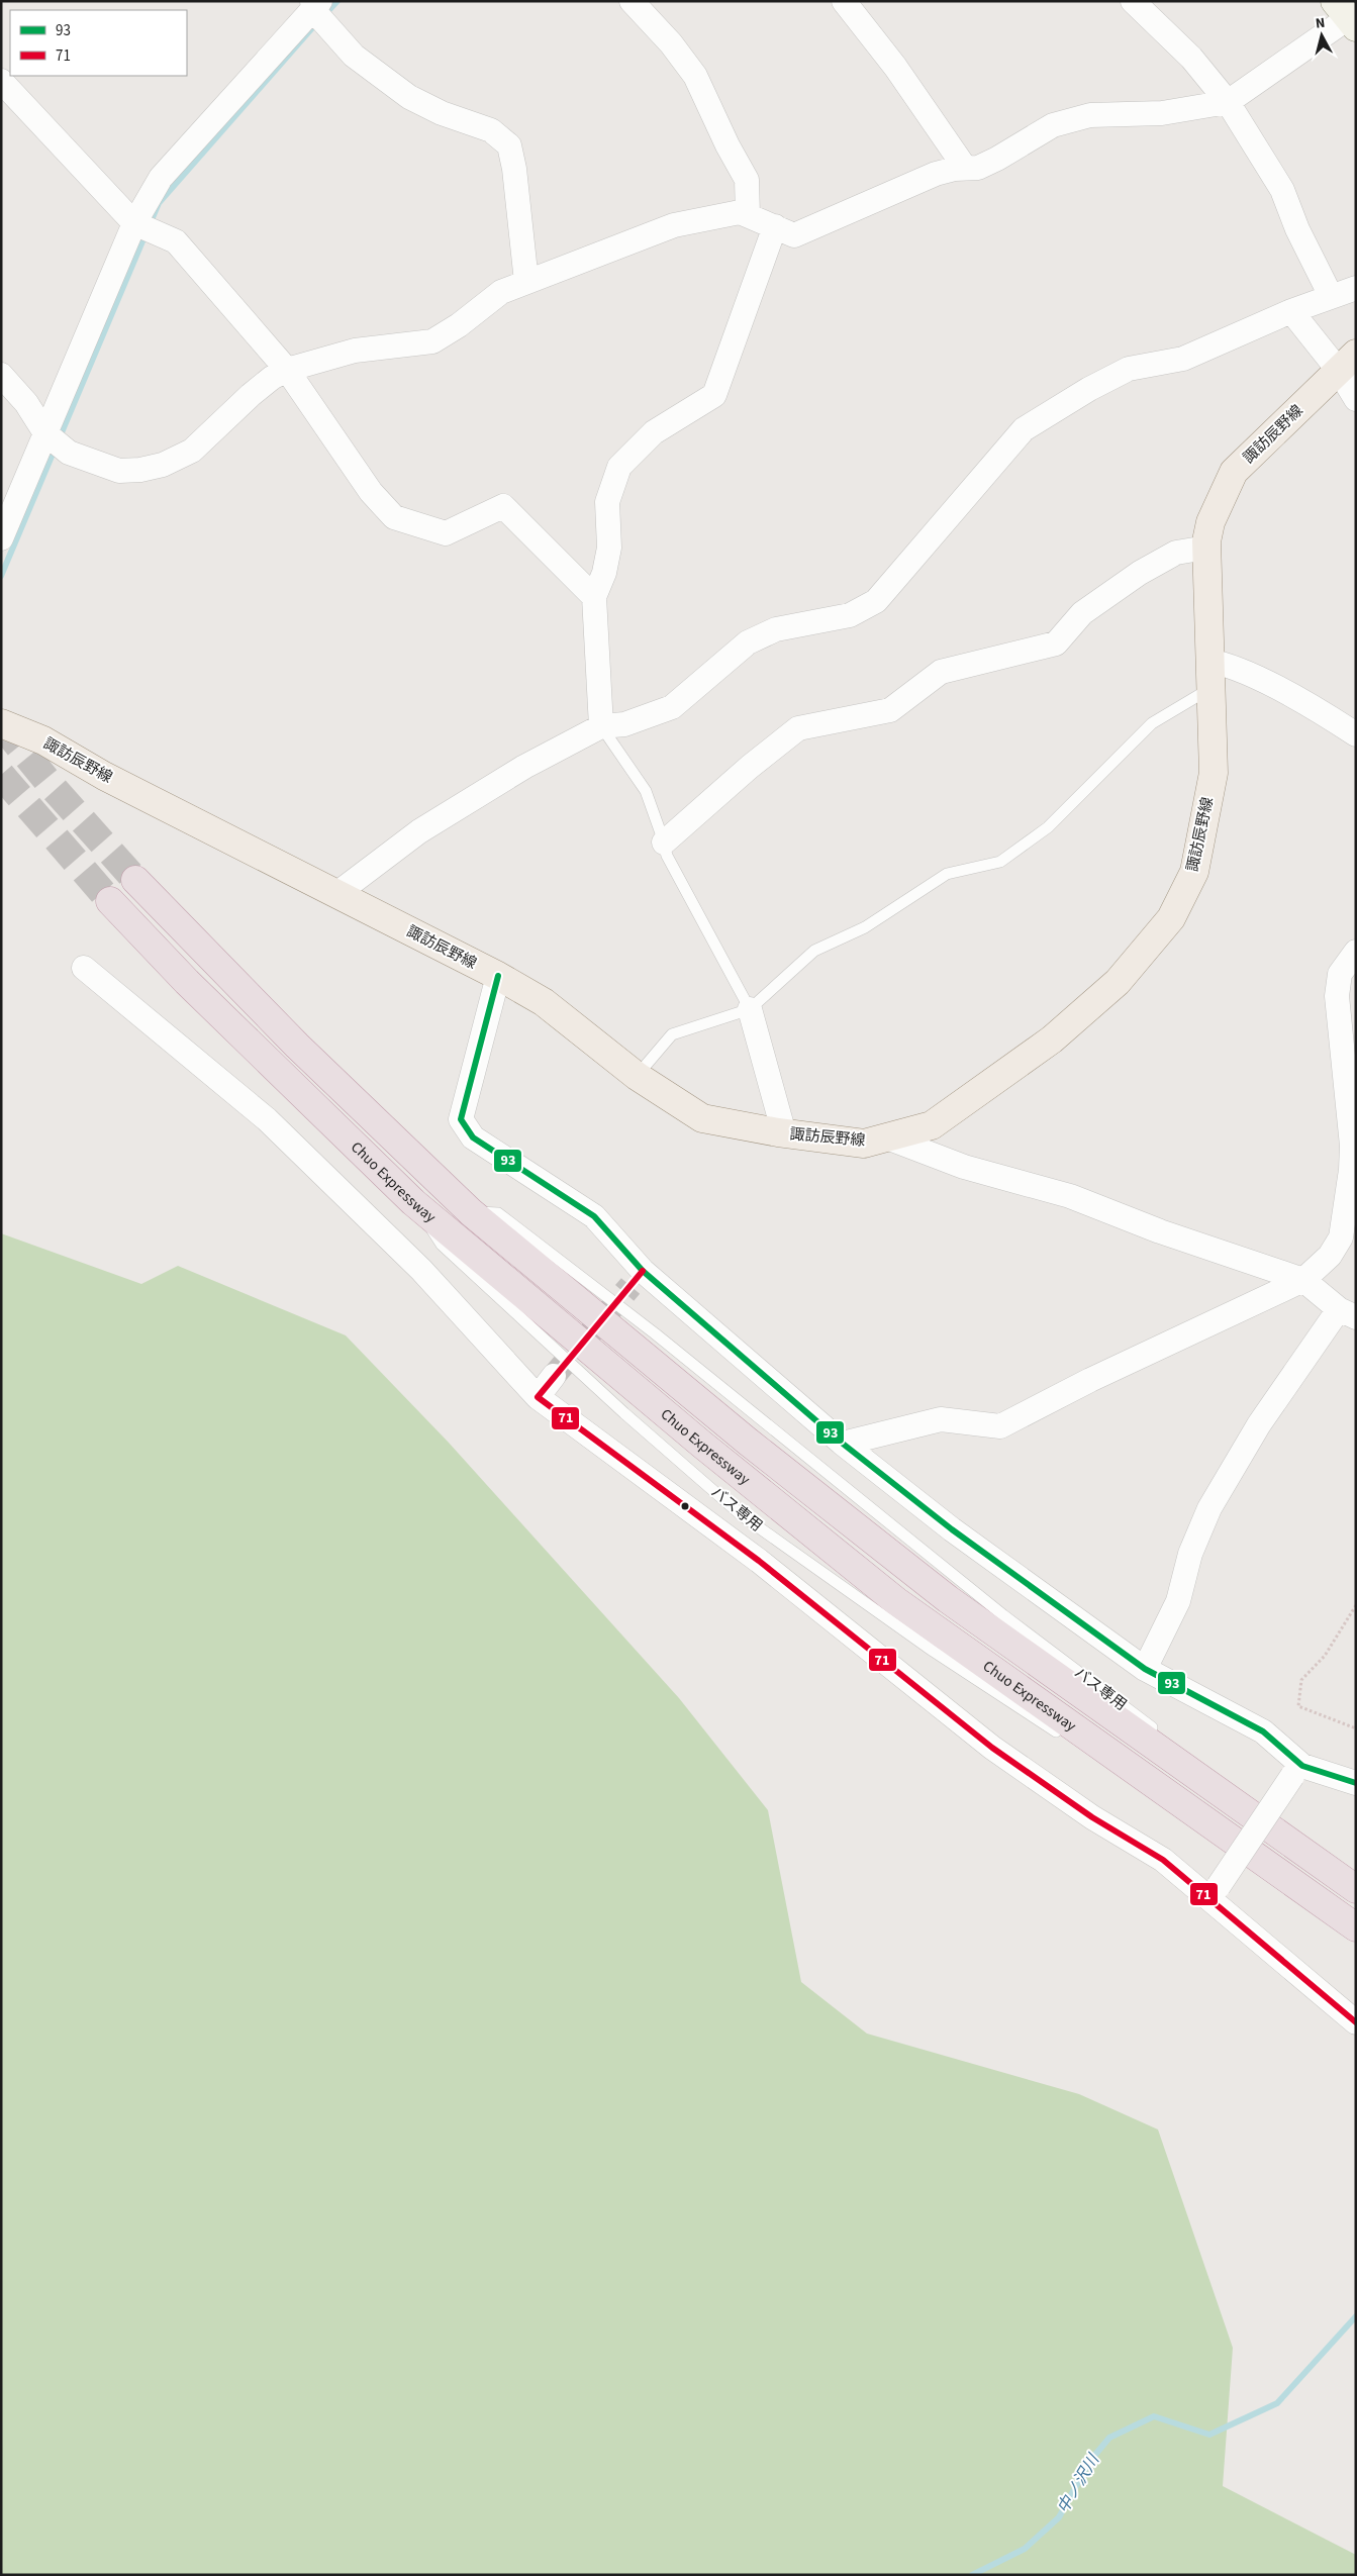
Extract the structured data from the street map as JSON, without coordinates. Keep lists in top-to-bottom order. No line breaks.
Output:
{"streets":{"highway":["Chuo Expressway"],"main road":["諏訪辰野線"],"lane":["バス専用"]},"crossings":[["Chuo Expressway","バス専用"]],"water":["中ノ沢川"],"lines":["transit line 93","transit line 71"],"legend":["93","71"],"north":"top"}
